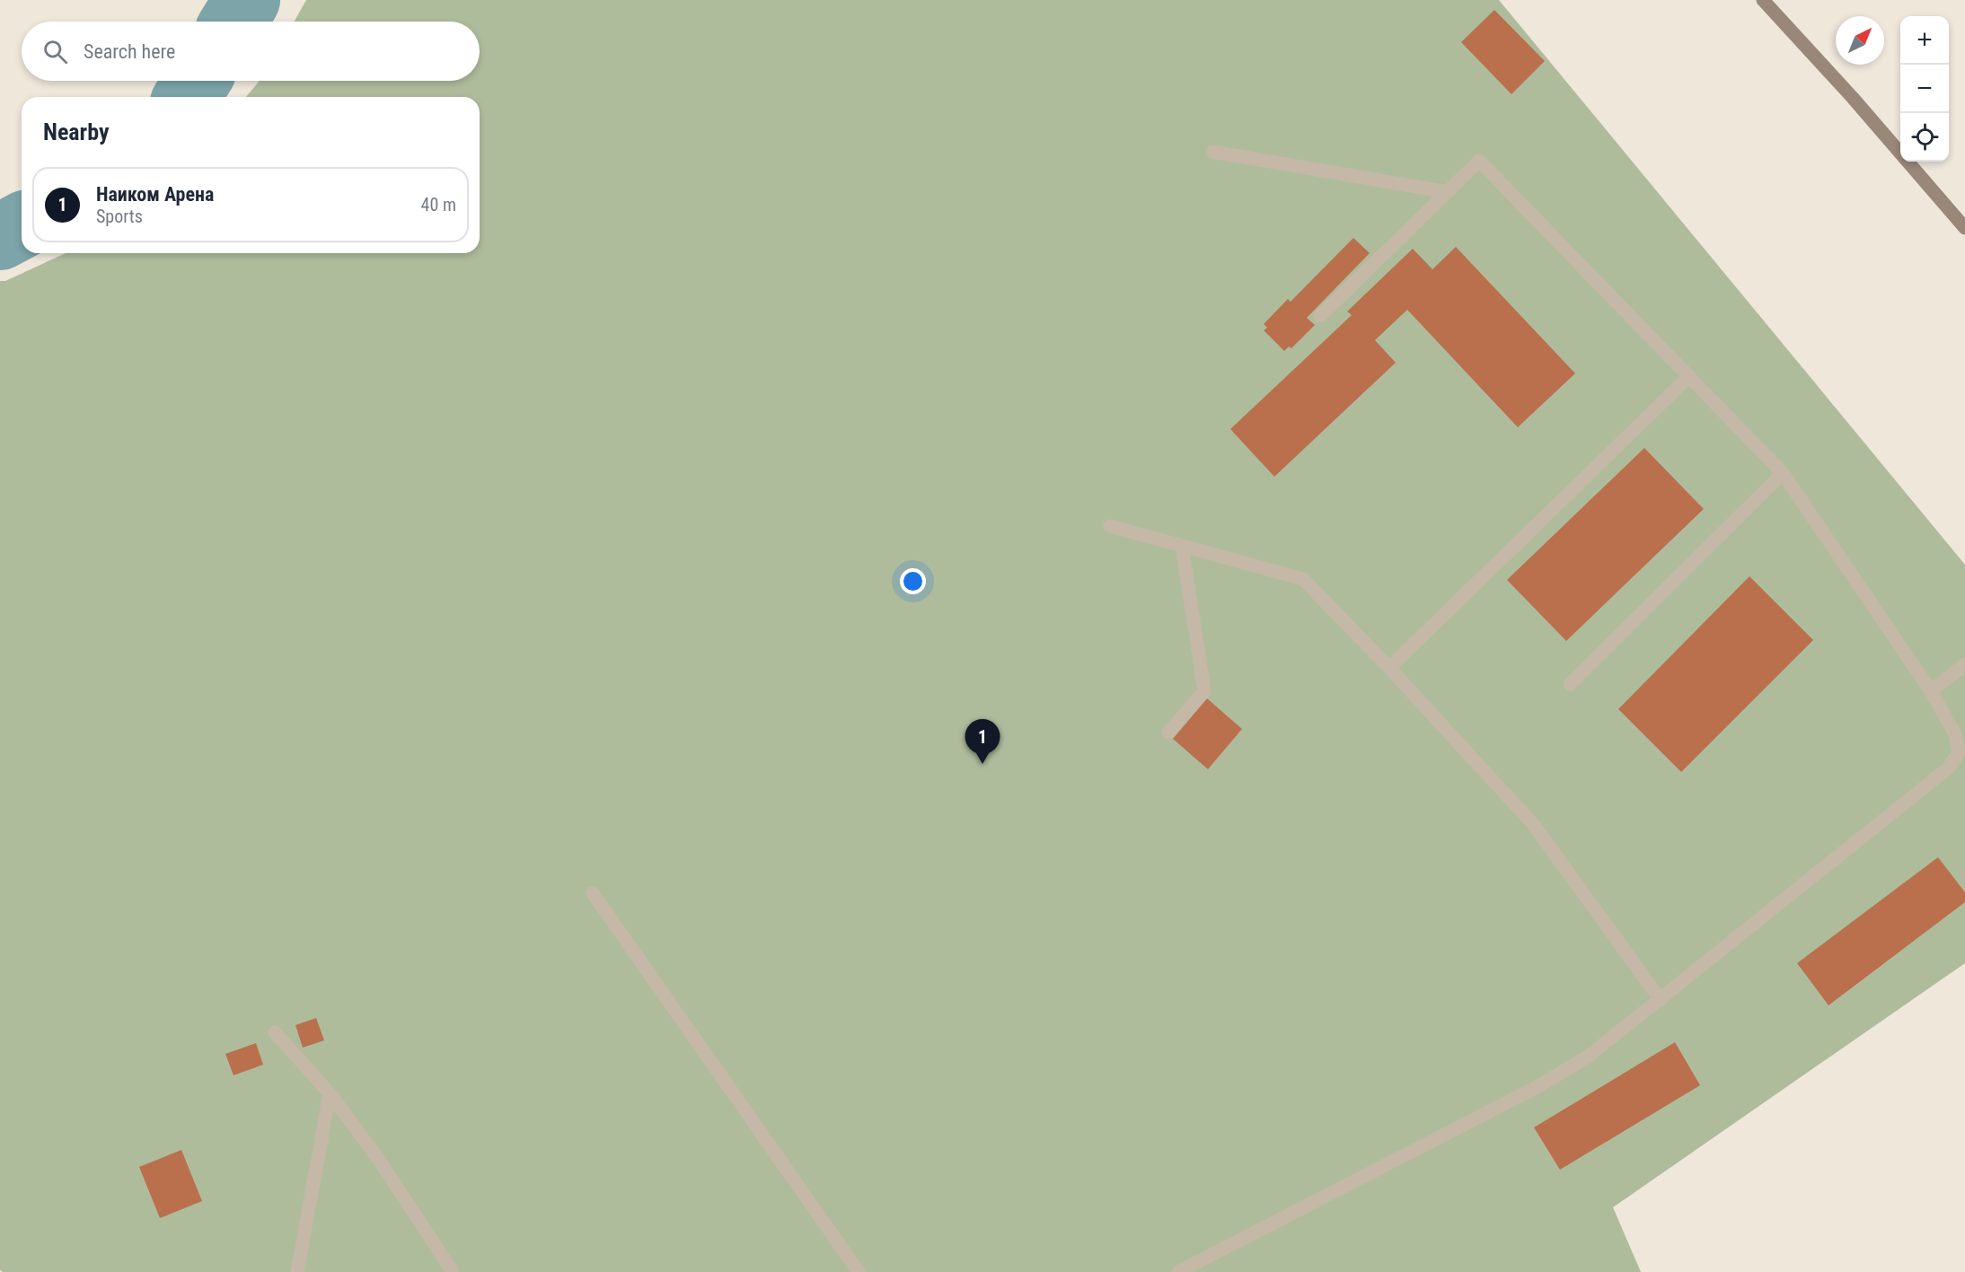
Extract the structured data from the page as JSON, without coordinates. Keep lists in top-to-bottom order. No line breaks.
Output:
{"north":"top right","page":{"map_buttons":["+","−"],"search":"Search here","heading":"Nearby","list":[{"mark":"1","name":"Наиком Арена","note":"Sports","value":"40 m"}],"pins":"1"}}
